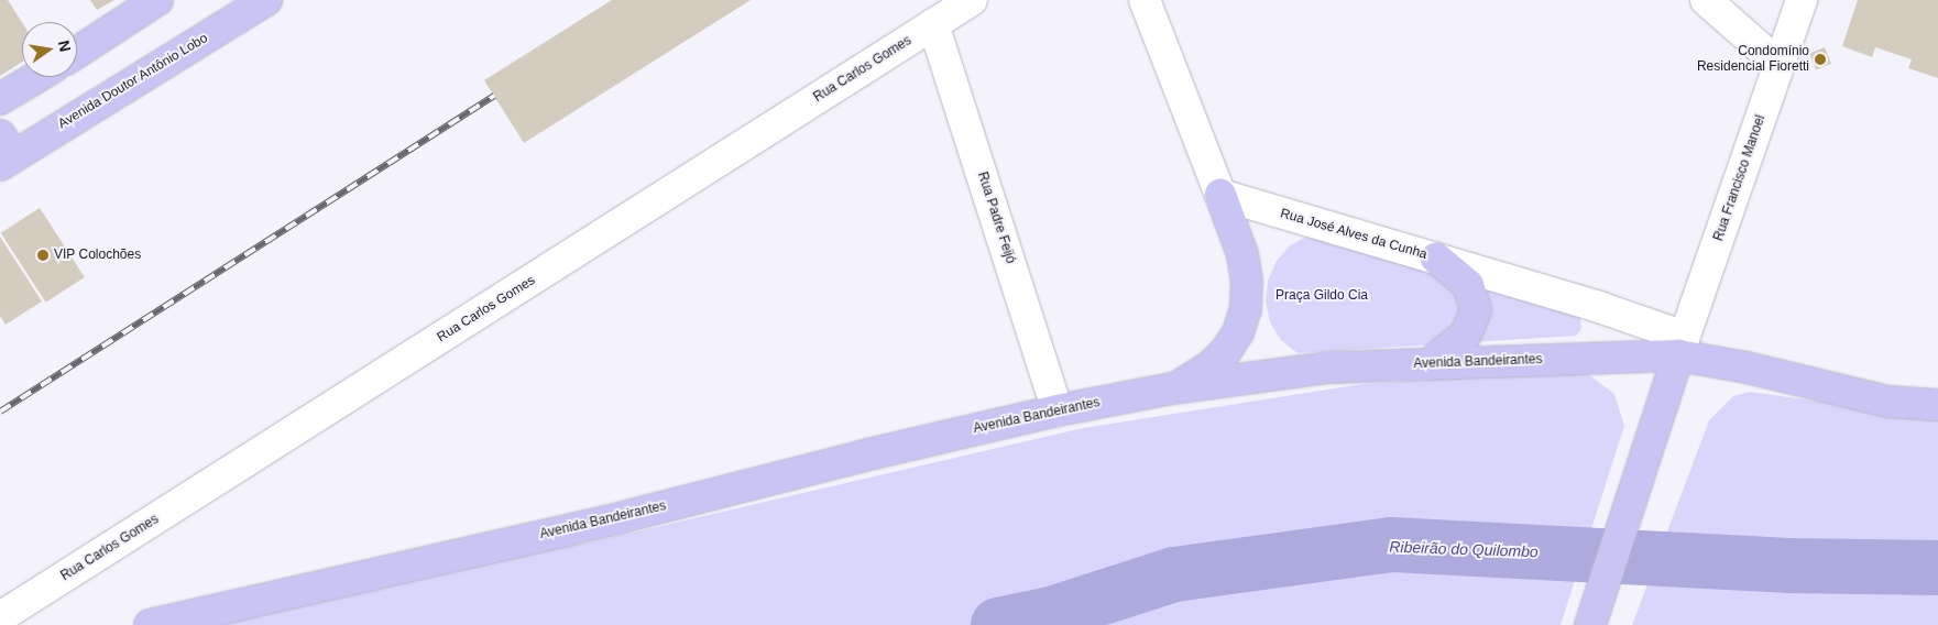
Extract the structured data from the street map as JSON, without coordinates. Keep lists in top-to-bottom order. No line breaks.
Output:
{"streets":{"main road":["Avenida Doutor Antônio Lobo","Avenida Bandeirantes"],"street":["Rua Carlos Gomes","Rua Francisco Manoel","Rua Padre Feijó","Rua José Alves da Cunha"]},"crossings":[["Rua Carlos Gomes","Rua Padre Feijó"],["Rua Francisco Manoel","Rua José Alves da Cunha"],["Rua Francisco Manoel","Avenida Bandeirantes"],["Rua Padre Feijó","Avenida Bandeirantes"],["Rua José Alves da Cunha","Avenida Bandeirantes"]],"water":["Ribeirão do Quilombo"],"parks":["Praça Gildo Cia"],"places":["Condomínio Residencial Fioretti","VIP Colochões"],"north":"right"}
